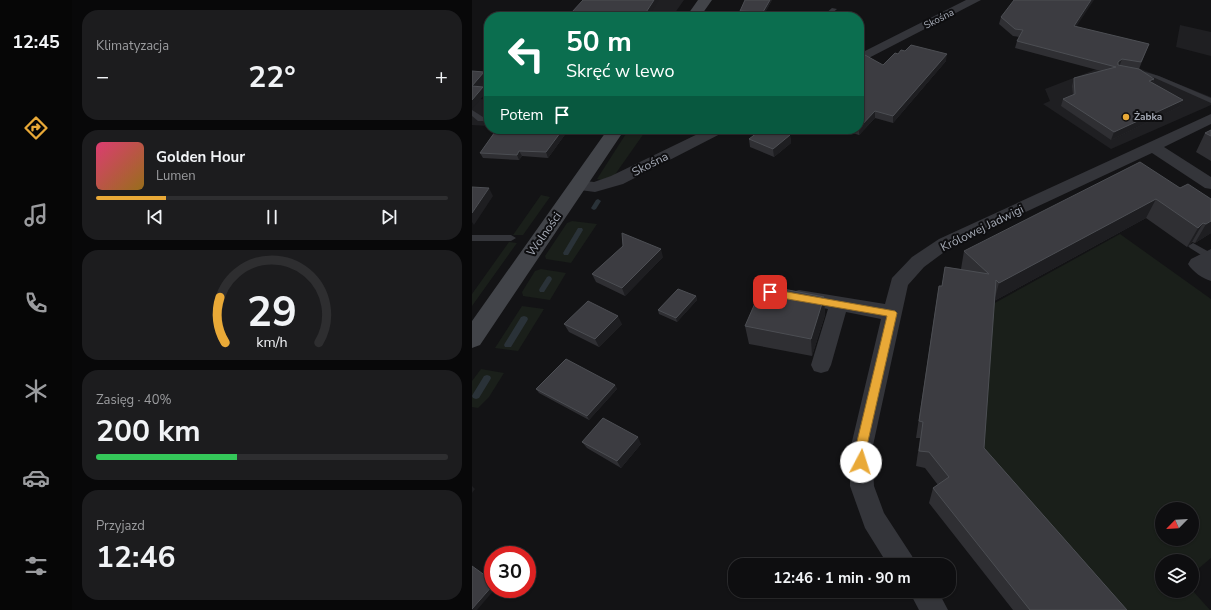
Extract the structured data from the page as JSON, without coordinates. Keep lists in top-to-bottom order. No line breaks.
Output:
{"streets":{"street":["Skośna","Królowej Jadwigi","Wolności"]},"crossings":[["Skośna","Wolności"]],"places":["Żabka"],"north":"bottom left","page":{"tabs":"12:45","tile":["Klimatyzacja",["Zasięg · 40%","200 km"],["Przyjazd","12:46"]],"turn":["50 m","Skręć w lewo"],"heat":["−","22°","+"],"then":"Potem","song":["Golden Hour","Lumen"],"limit":"30","trip":"12:46 · 1 min · 90 m","gauge":["29","km/h"]}}
